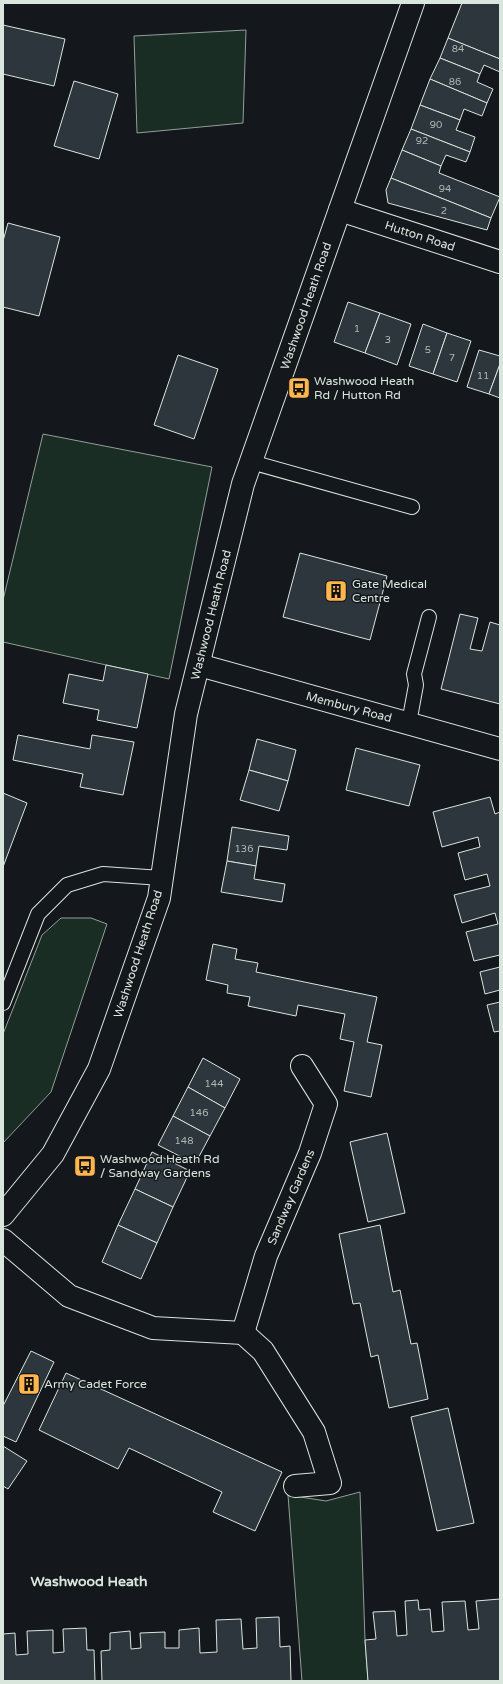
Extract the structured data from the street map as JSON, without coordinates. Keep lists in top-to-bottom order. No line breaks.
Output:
{"streets":{"main road":["Hutton Road","Washwood Heath Road","Membury Road","Sandway Gardens"]},"crossings":[["Hutton Road","Washwood Heath Road"],["Washwood Heath Road","Membury Road"]],"districts":["Washwood Heath"],"places":{"bus stop":["Washwood Heath Rd / Hutton Rd","Washwood Heath Rd / Sandway Gardens"],"building":["Gate Medical Centre","Army Cadet Force"]},"house_numbers":["84","86","90","92","94","2","1","3","5","7","11","136","144","146","148"]}
